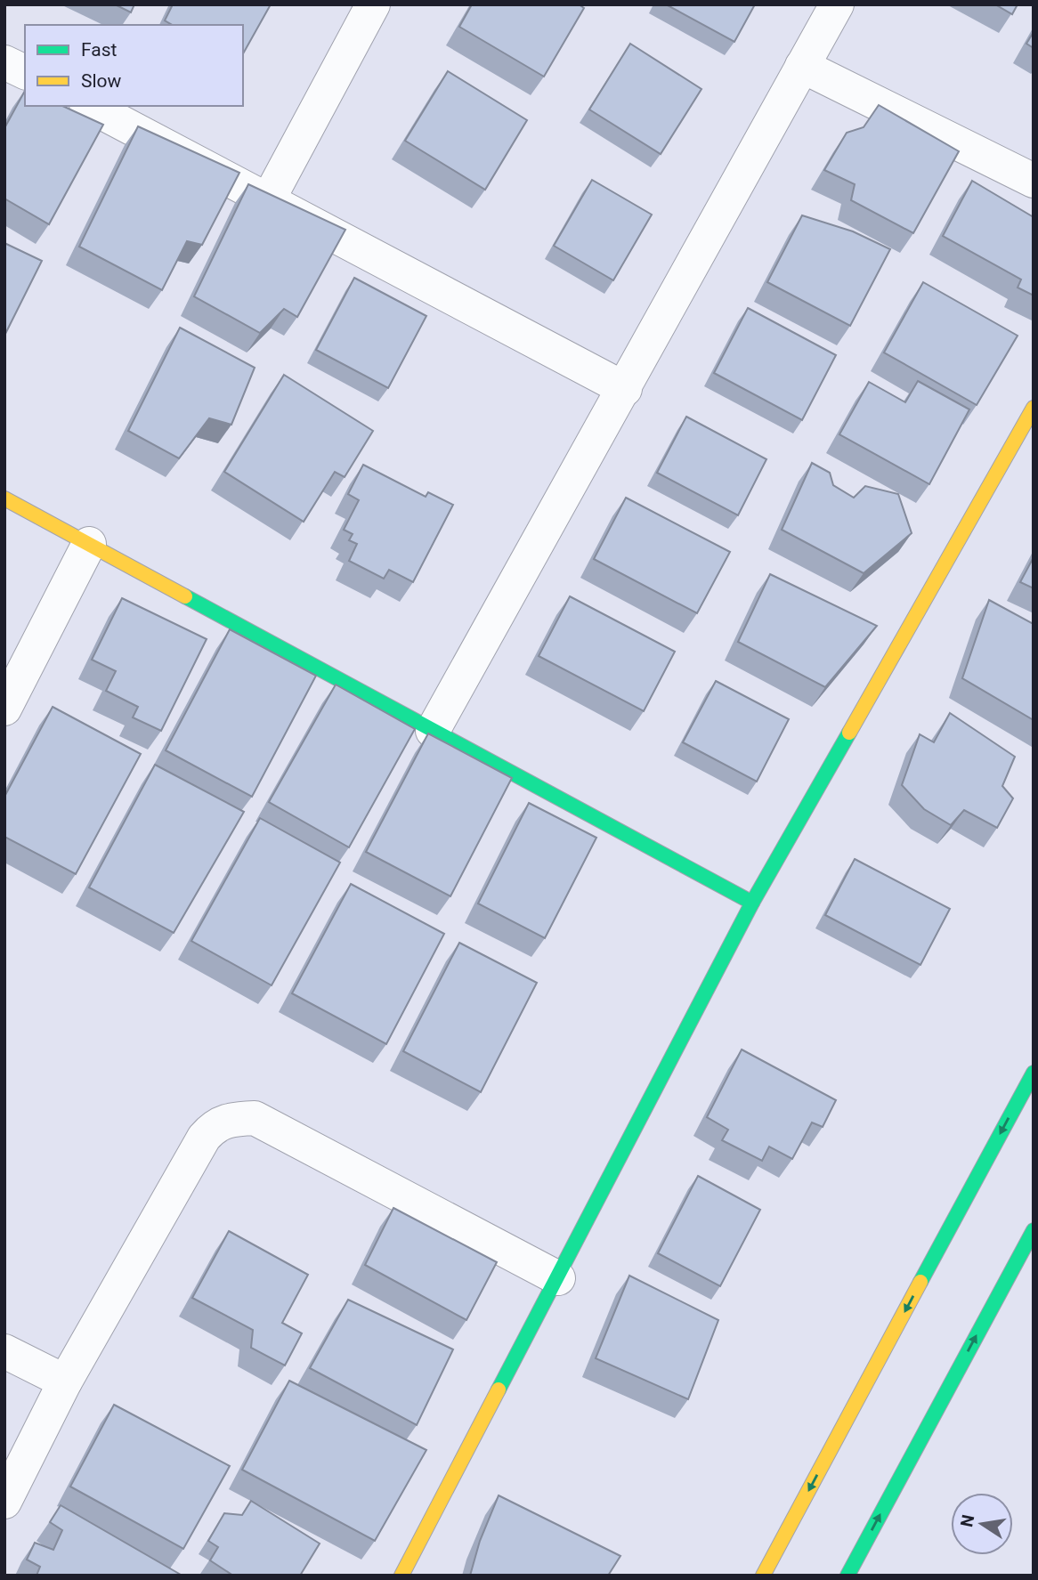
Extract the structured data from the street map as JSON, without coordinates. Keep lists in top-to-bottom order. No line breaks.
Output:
{"legend":["Fast","Slow"],"north":"left"}
